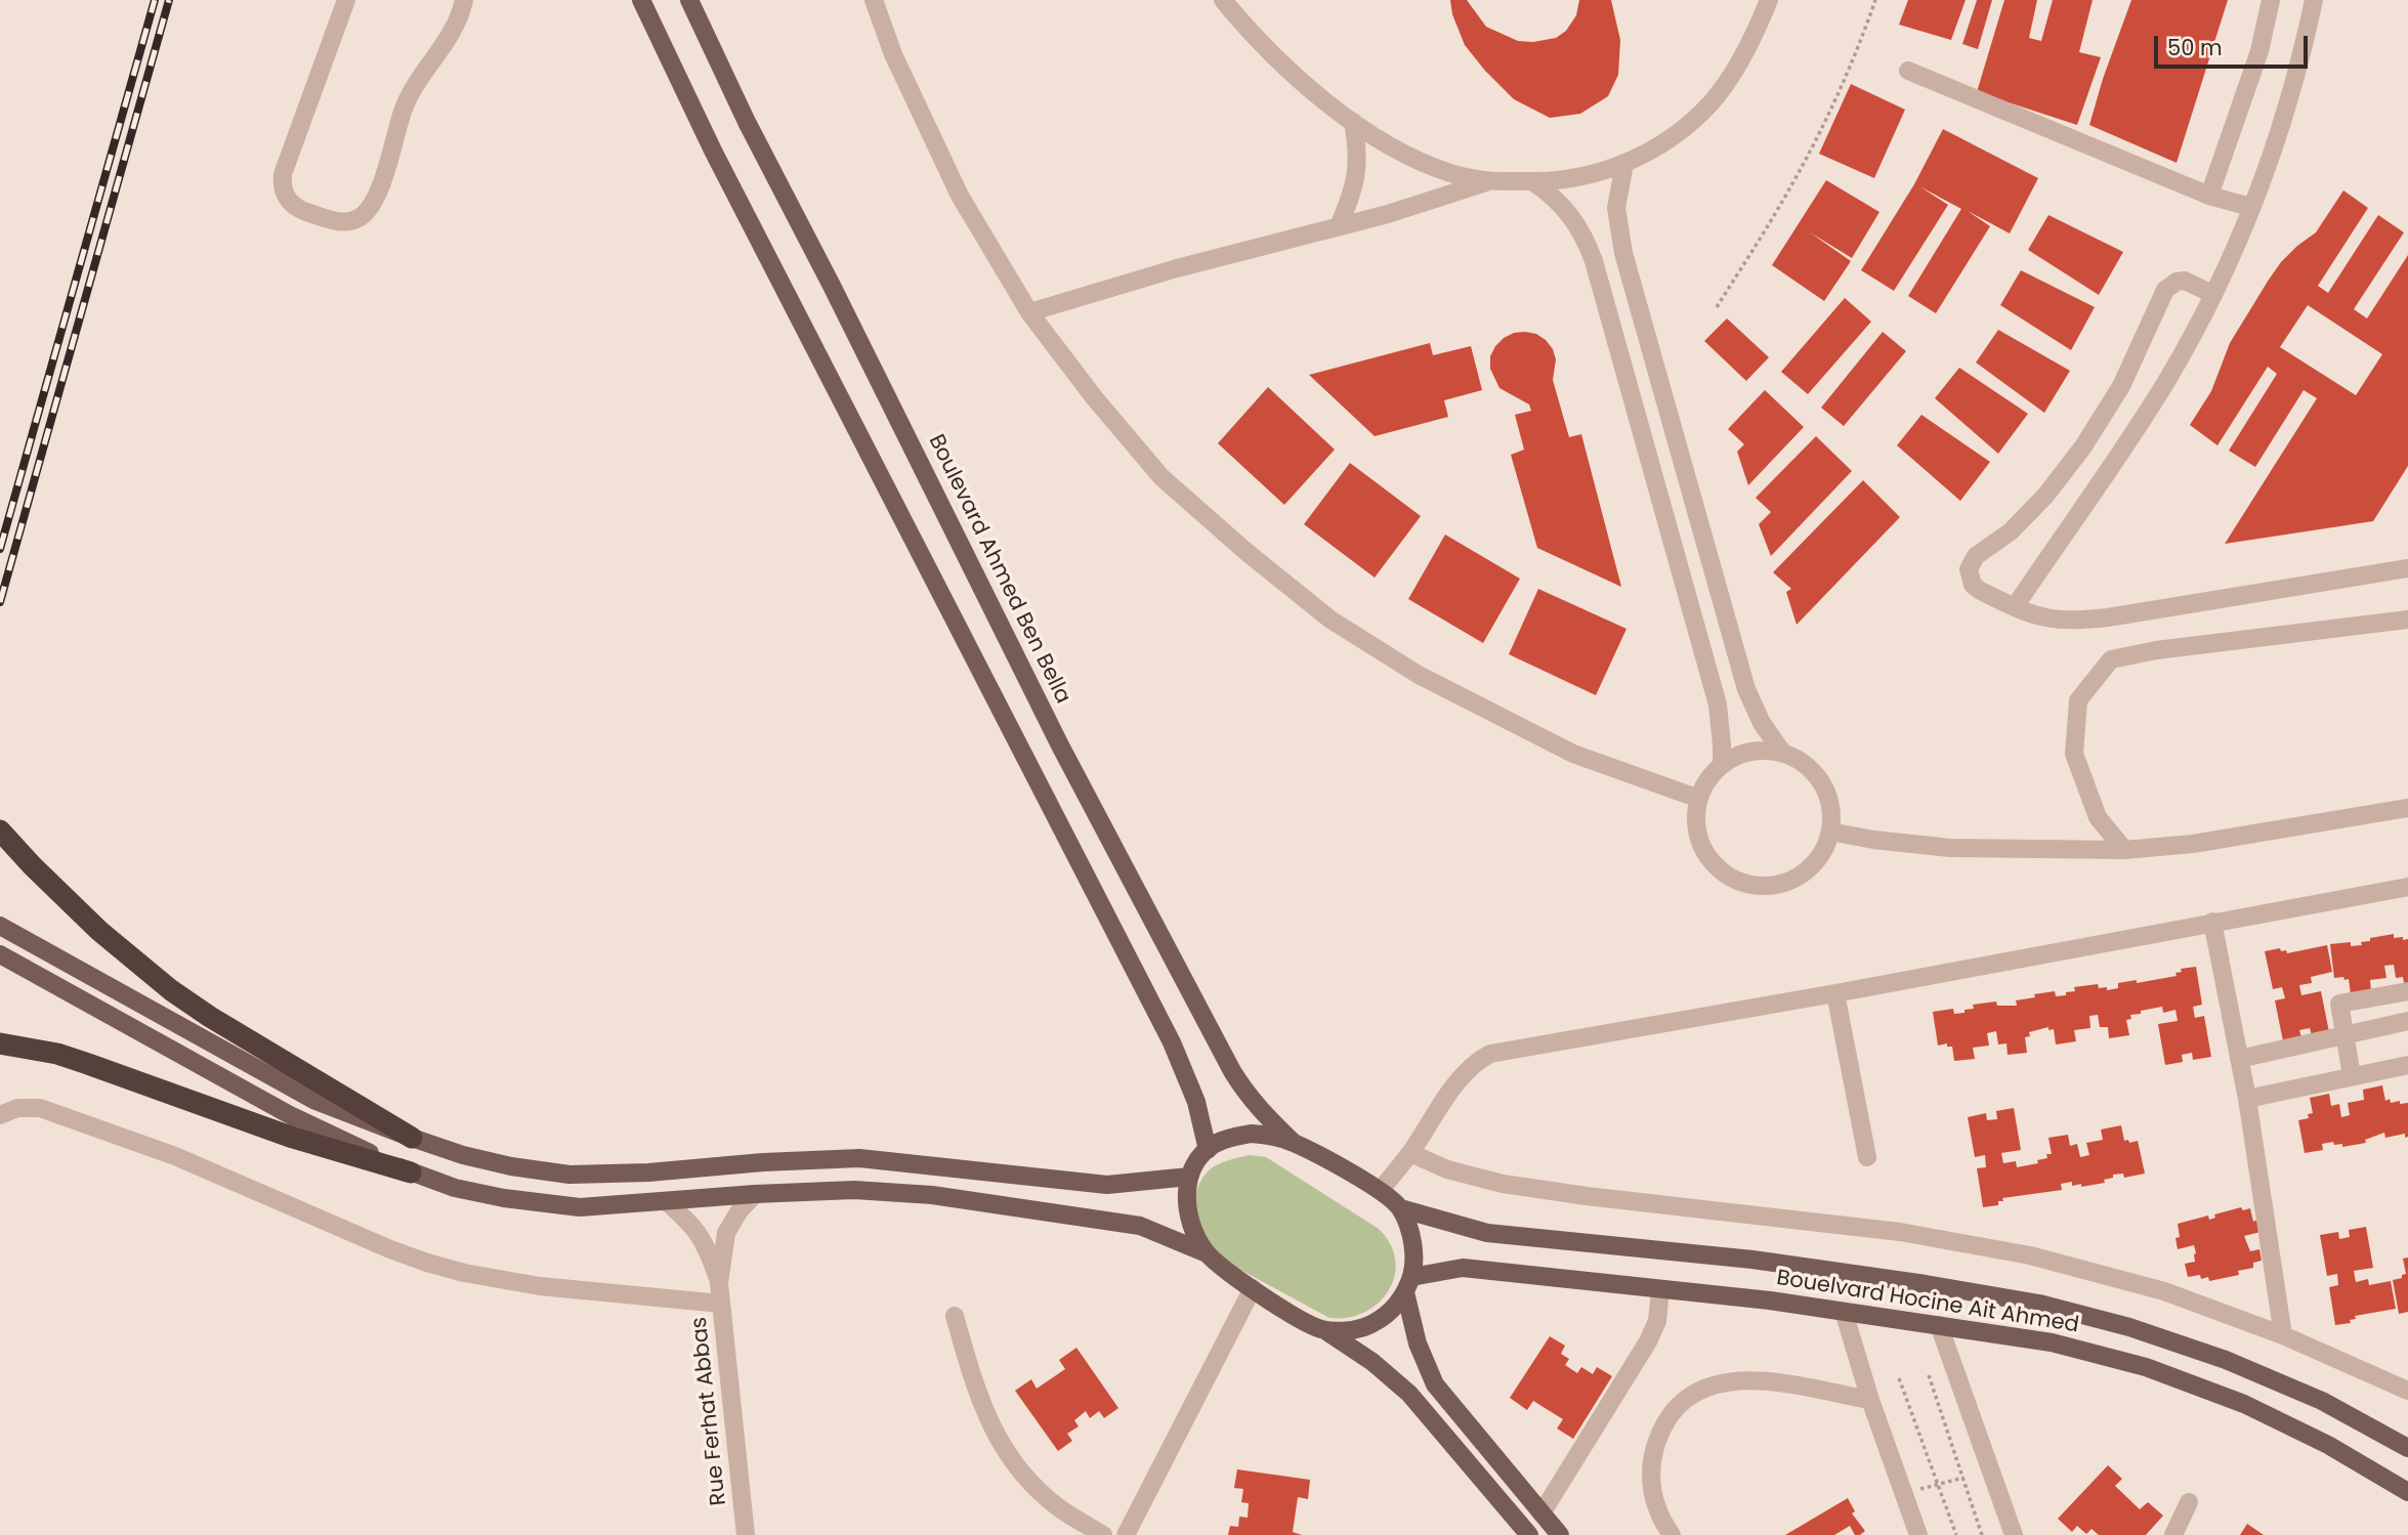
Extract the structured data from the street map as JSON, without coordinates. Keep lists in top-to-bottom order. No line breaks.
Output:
{"streets":{"main road":["Boulevard Ahmed Ben Bella","Bouelvard Hocine Ait Ahmed"],"street":["Rue Ferhat Abbas"]},"crossings":[["Boulevard Ahmed Ben Bella","Bouelvard Hocine Ait Ahmed"]],"scale_bar":"50 m"}
